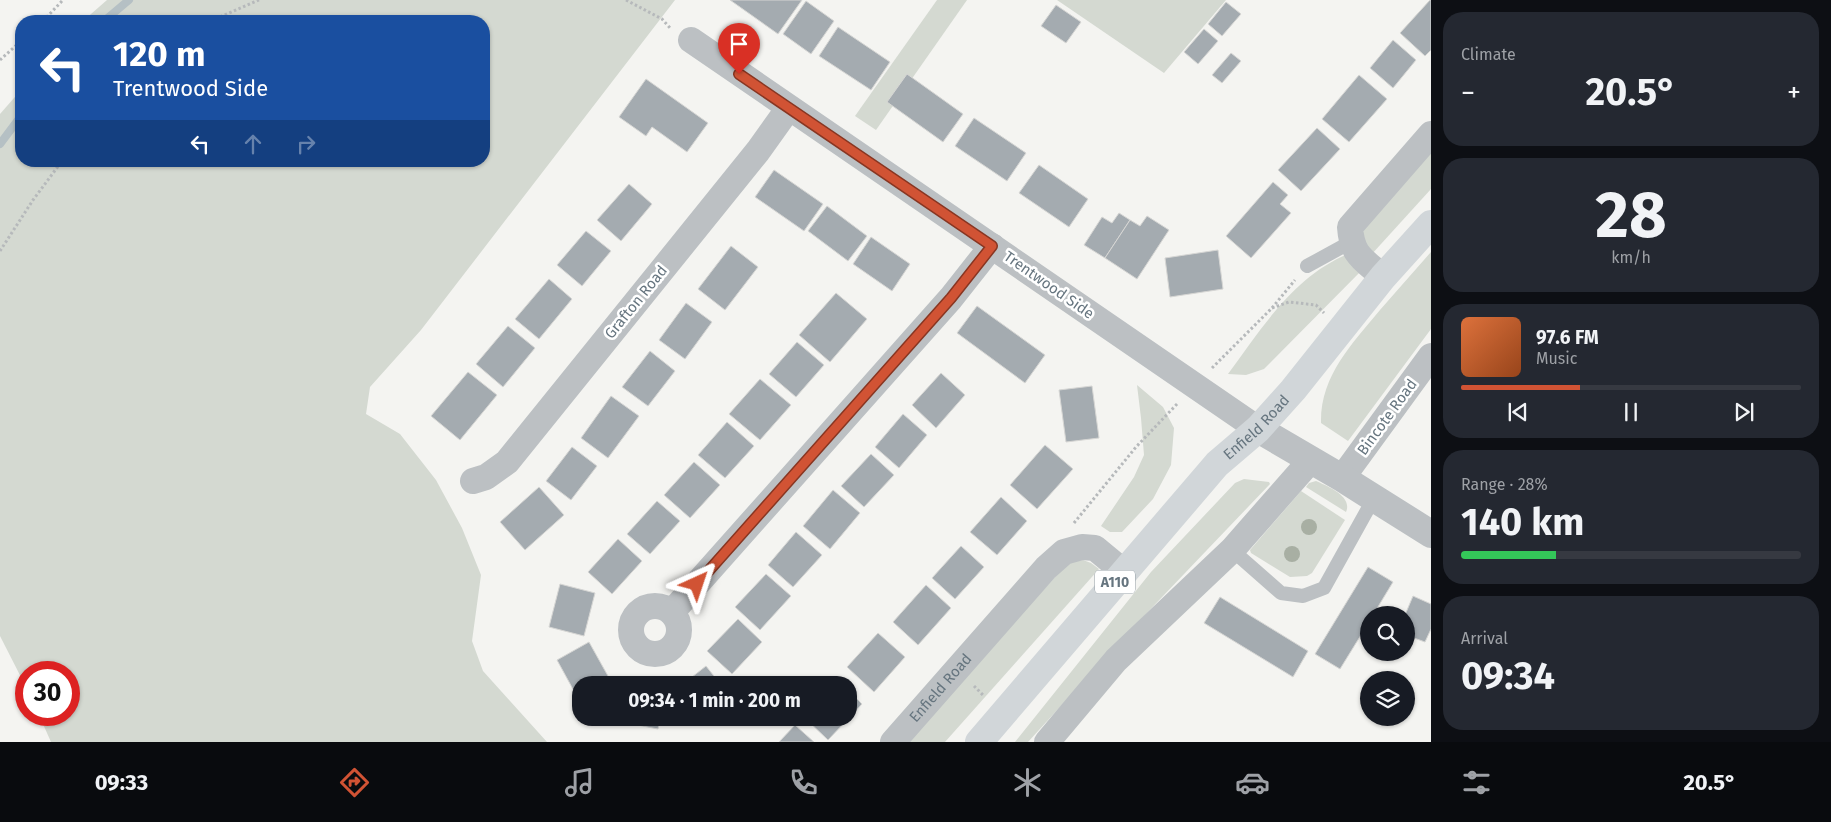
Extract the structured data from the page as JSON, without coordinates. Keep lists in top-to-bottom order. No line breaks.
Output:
{"streets":{"main road":["Enfield Road","A110"],"street":["Trentwood Side","Grafton Road","Bincote Road"]},"crossings":[["Trentwood Side","Grafton Road"],["Trentwood Side","Enfield Road"]],"page":{"tile":["Climate",["28","km/h"],["Range · 28%","140 km"],["Arrival","09:34"]],"turn":["120 m","Trentwood Side"],"heat":["−","20.5°","+"],"song":["97.6 FM","Music"],"limit":"30","trip":"09:34 · 1 min · 200 m","tabs":["09:33","20.5°"]}}
